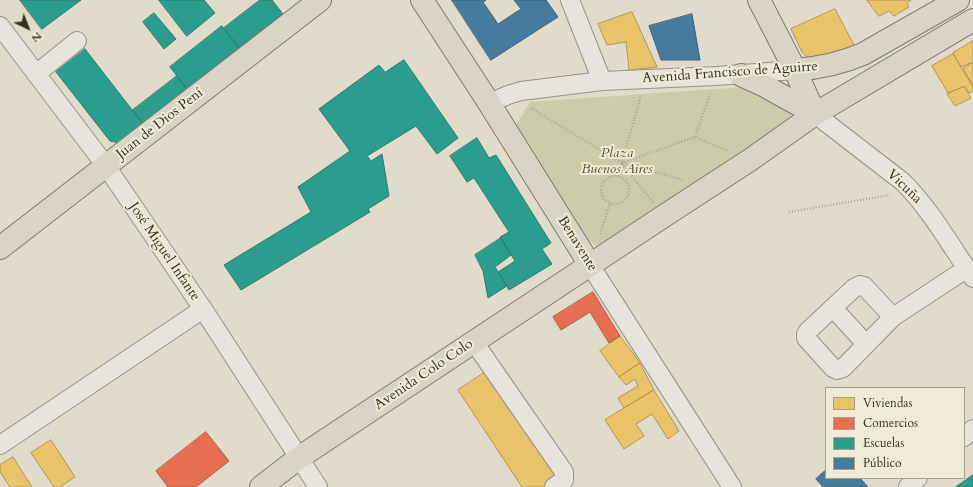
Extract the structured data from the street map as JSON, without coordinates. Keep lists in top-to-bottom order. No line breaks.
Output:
{"streets":{"main road":["Avenida Francisco de Aguirre","Juan de Dios Pení","Benavente","Avenida Colo Colo"],"street":["Vicuña","José Miguel Infante"]},"crossings":[["Avenida Francisco de Aguirre","Benavente"],["Juan de Dios Pení","José Miguel Infante"],["Benavente","Avenida Colo Colo"],["José Miguel Infante","Avenida Colo Colo"]],"parks":["Plaza Buenos Aires"],"legend":["Viviendas","Comercios","Escuelas","Público"],"north":"bottom right"}
